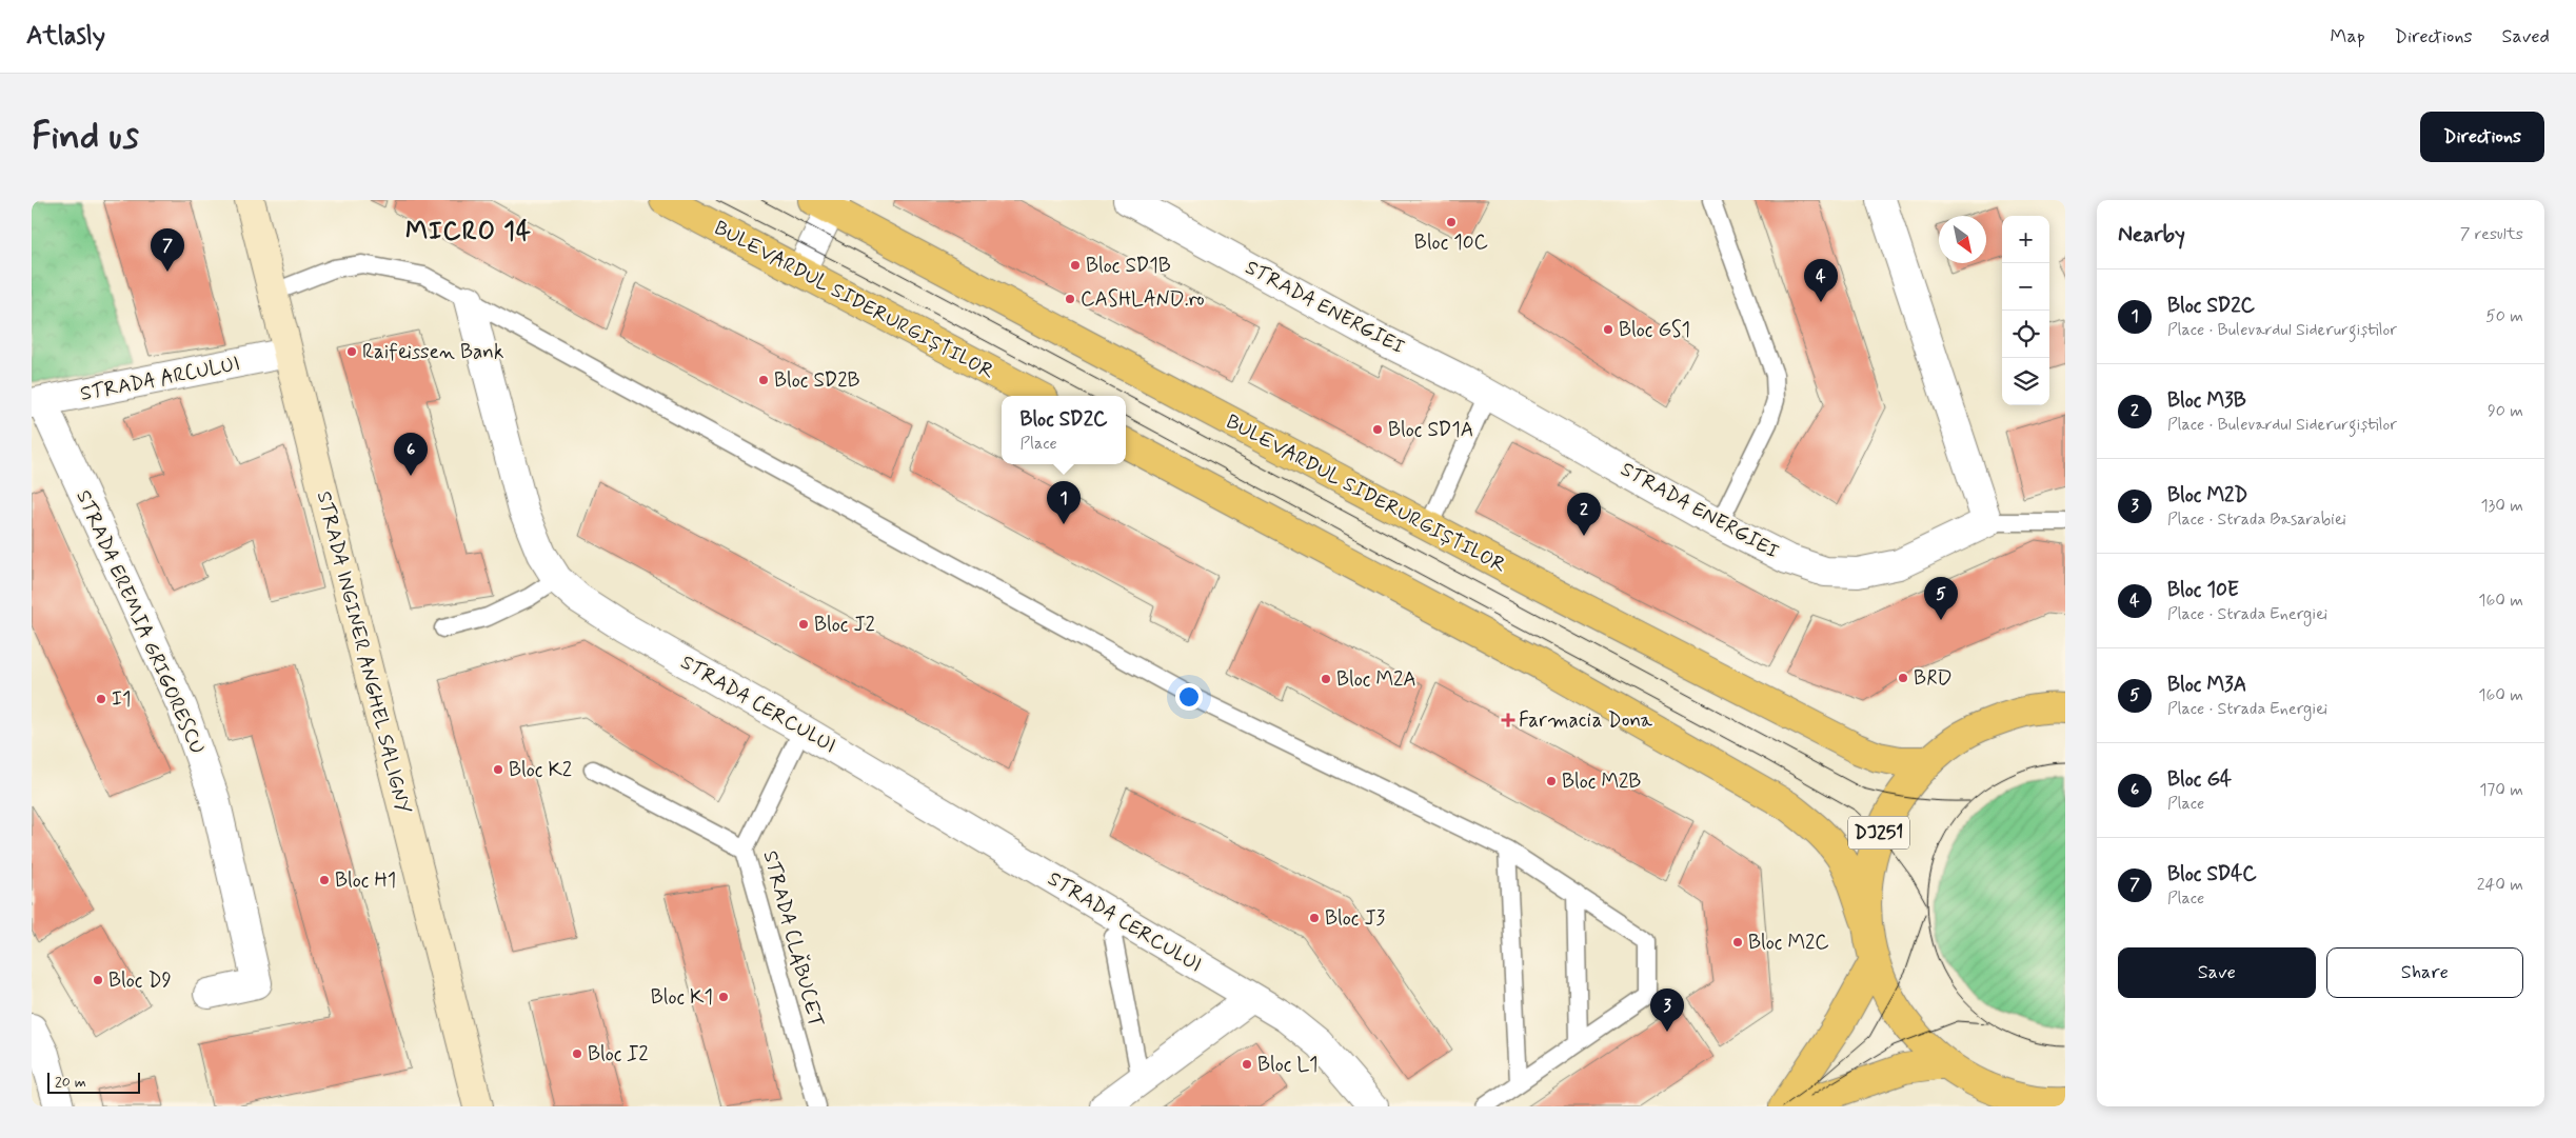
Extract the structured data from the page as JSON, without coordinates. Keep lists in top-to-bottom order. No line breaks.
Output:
{"streets":{"main road":["BULEVARDUL SIDERURGIȘTILOR","STRADA INGINER ANGHEL SALIGNY","DJ251"],"street":["STRADA ENERGIEI","STRADA ARCULUI","STRADA EREMIA GRIGORESCU","STRADA CERCULUI"],"lane":["STRADA CLĂBUCET"]},"crossings":[["BULEVARDUL SIDERURGIȘTILOR","DJ251"],["STRADA ARCULUI","STRADA EREMIA GRIGORESCU"],["STRADA ARCULUI","STRADA INGINER ANGHEL SALIGNY"],["STRADA CERCULUI","STRADA CLĂBUCET"]],"districts":["MICRO 14"],"places":{"other":["Bloc 10C","Bloc SD1B","CASHLAND.ro","Bloc GS1","Raifeissen Bank","Bloc SD2B","Bloc SD1A","Bloc J2","BRD","Bloc M2A","I1","Bloc K2","Bloc M2B","Bloc H1","Bloc J3","Bloc M2C","Bloc D9","Bloc K1","Bloc I2","Bloc L1"],"health":["Farmacia Dona"]},"scale_bar":"20 m","north":"bottom right","page":{"header":"Atlasly","nav":["Map","Directions","Saved"],"buttons":["Directions",["Save","Share"]],"title":"Find us","heading":["Nearby","7 results"],"map_buttons":["+","−"],"pins":["7","4","6","1","2","5","3"],"list":[{"mark":"1","name":"Bloc SD2C","note":"Place · Bulevardul Siderurgiștilor","value":"50 m"},{"mark":"2","name":"Bloc M3B","note":"Place · Bulevardul Siderurgiștilor","value":"90 m"},{"mark":"3","name":"Bloc M2D","note":"Place · Strada Basarabiei","value":"130 m"},{"mark":"4","name":"Bloc 10E","note":"Place · Strada Energiei","value":"160 m"},{"mark":"5","name":"Bloc M3A","note":"Place · Strada Energiei","value":"160 m"},{"mark":"6","name":"Bloc G4","note":"Place","value":"170 m"},{"mark":"7","name":"Bloc SD4C","note":"Place","value":"240 m"}],"popup":["Bloc SD2C","Place"],"scale":"20 m"}}
